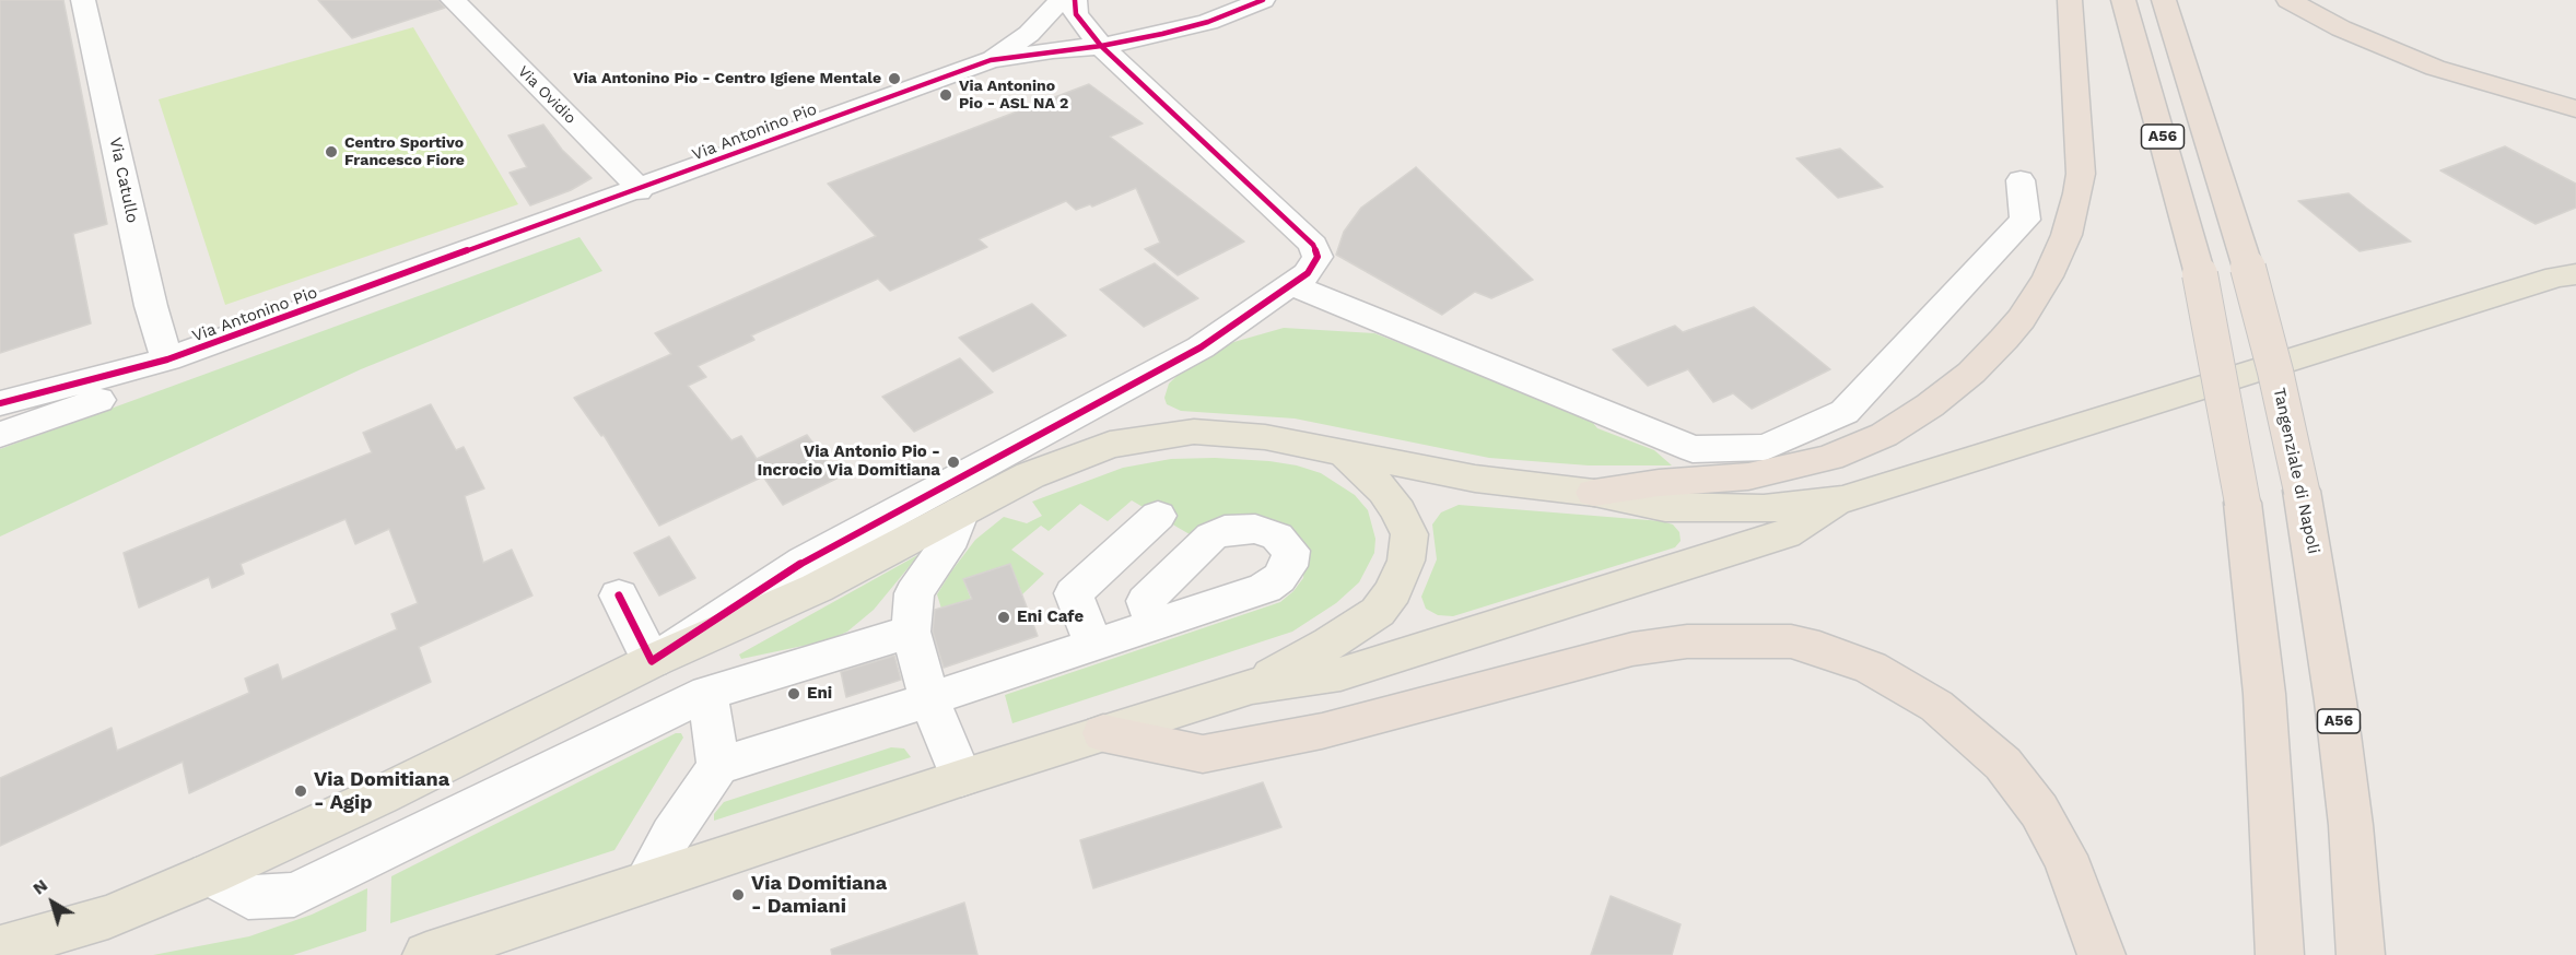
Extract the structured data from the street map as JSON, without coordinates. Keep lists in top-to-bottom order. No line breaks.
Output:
{"streets":{"highway":["A56","Tangenziale di Napoli"],"street":["Via Ovidio","Via Antonino Pio","Via Catullo"]},"crossings":[["Via Ovidio","Via Antonino Pio"],["Via Antonino Pio","Via Catullo"]],"places":["Via Antonino Pio - Centro Igiene Mentale","Via Antonino Pio - ASL NA 2","Centro Sportivo Francesco Fiore","Via Antonio Pio - Incrocio Via Domitiana","Eni Cafe","Eni","Via Domitiana - Agip","Via Domitiana - Damiani"],"north":"top left"}
